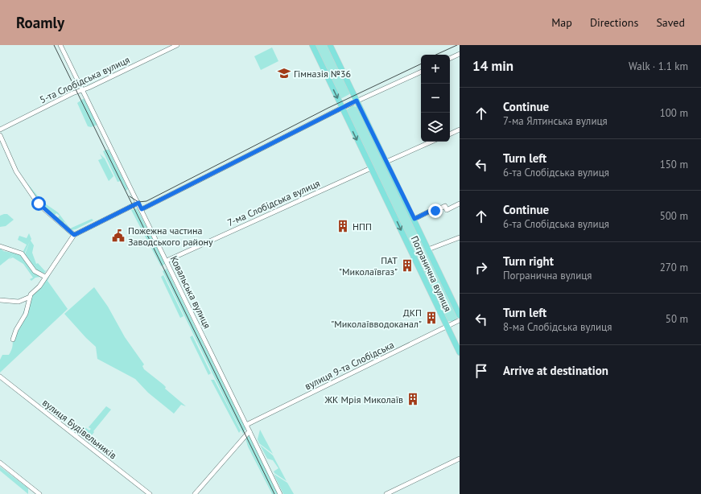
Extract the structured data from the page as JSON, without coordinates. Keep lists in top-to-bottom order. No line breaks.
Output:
{"streets":{"main road":["Погранична вулиця"],"street":["5-та Слобідська вулиця","7-ма Слобідська вулиця","Ковальська вулиця","вулиця 9-та Слобідська","вулиця Будівельників"]},"crossings":[["5-та Слобідська вулиця","Ковальська вулиця"],["7-ма Слобідська вулиця","Погранична вулиця"],["7-ма Слобідська вулиця","Ковальська вулиця"],["Погранична вулиця","вулиця 9-та Слобідська"],["Ковальська вулиця","вулиця 9-та Слобідська"]],"places":{"school or university":["Гімназія №36"],"building":["НПП","ПАТ \"Миколаївгаз\"","ДКП \"Миколаївводоканал\"","ЖК Мрія Миколаїв"],"public building":["Пожежна частина Заводського району"]},"page":{"header":"Roamly","nav":["Map","Directions","Saved"],"heading":["14 min","Walk · 1.1 km"],"map_buttons":["+","−"],"list":[["Continue","7-ма Ялтинська вулиця","100 m"],["Turn left","6-та Слобідська вулиця","150 m"],["Continue","6-та Слобідська вулиця","500 m"],["Turn right","Погранична вулиця","270 m"],["Turn left","8-ма Слобідська вулиця","50 m"],"Arrive at destination"]}}
